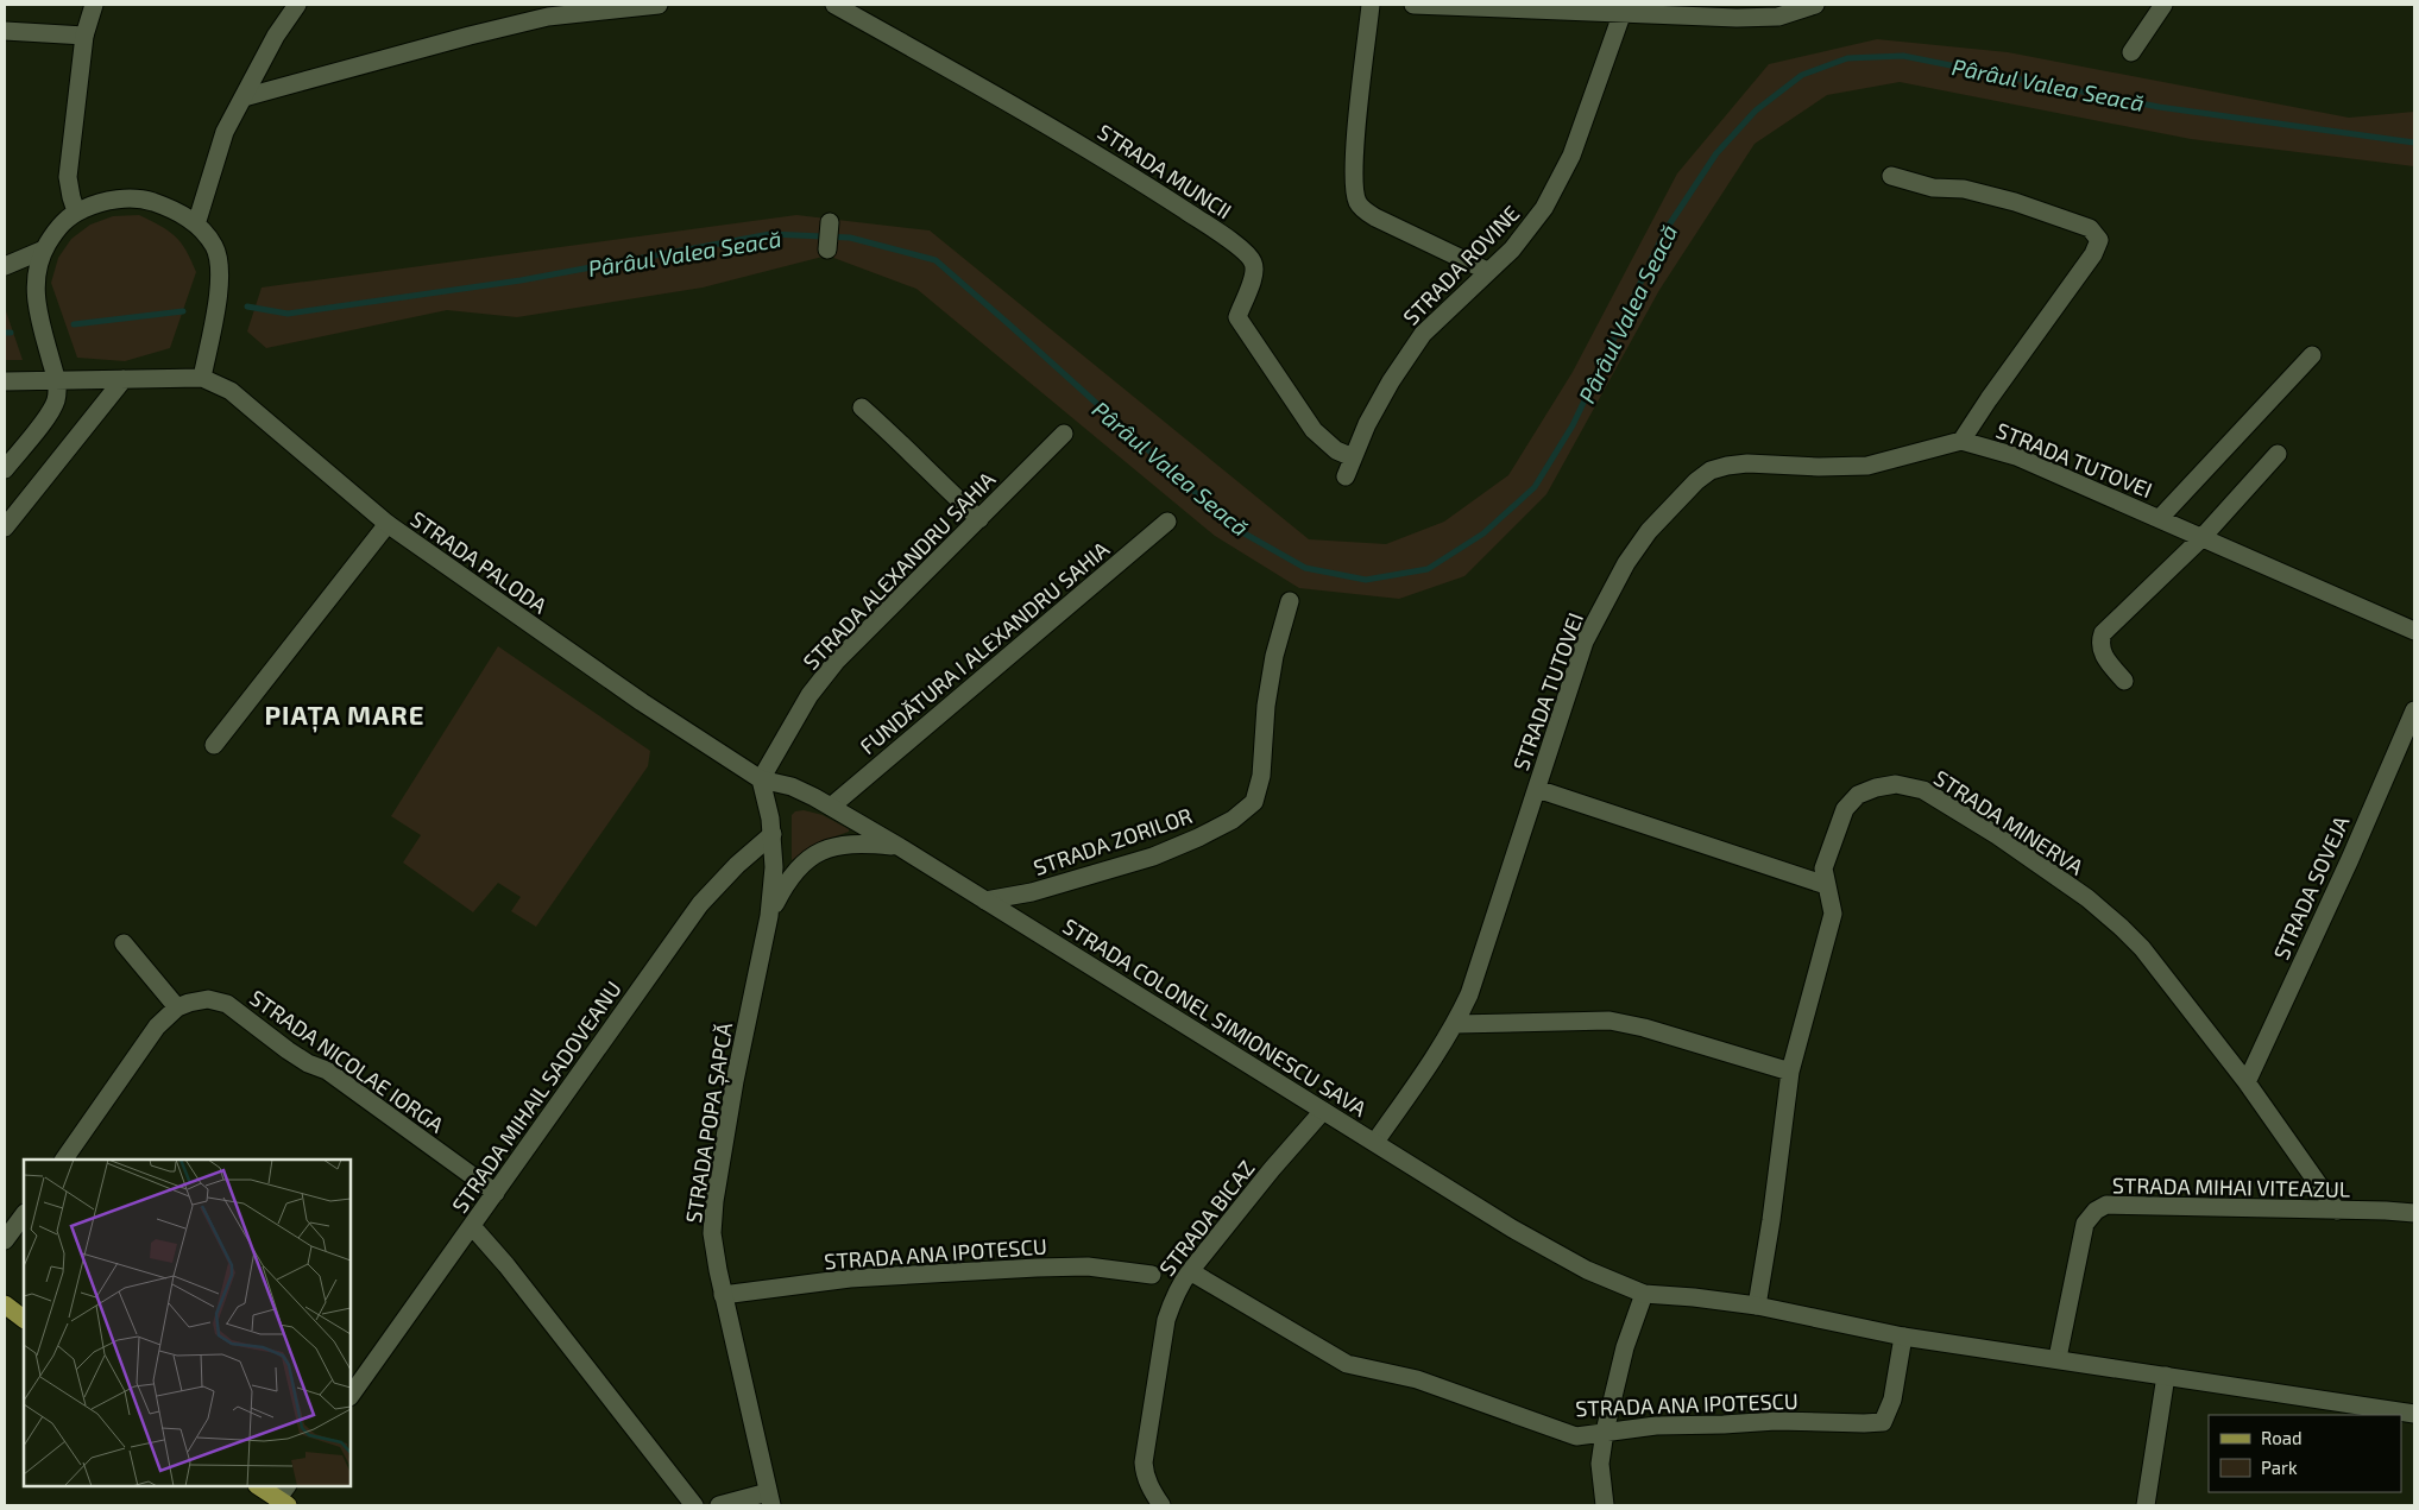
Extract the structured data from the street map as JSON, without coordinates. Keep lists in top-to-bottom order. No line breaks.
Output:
{"streets":{"street":["STRADA MUNCII","STRADA ROVINE","STRADA TUTOVEI","STRADA PALODA","STRADA ALEXANDRU SAHIA","FUNDĂTURA I ALEXANDRU SAHIA","STRADA MINERVA","STRADA ZORILOR","STRADA SOVEJA","STRADA COLONEL SIMIONESCU SAVA","STRADA NICOLAE IORGA","STRADA MIHAIL SADOVEANU","STRADA POPA ȘAPCĂ","STRADA MIHAI VITEAZUL","STRADA BICAZ","STRADA ANA IPOTESCU"]},"crossings":[["STRADA MUNCII","STRADA ROVINE"],["STRADA TUTOVEI","STRADA COLONEL SIMIONESCU SAVA"],["STRADA PALODA","STRADA ALEXANDRU SAHIA"],["STRADA PALODA","STRADA COLONEL SIMIONESCU SAVA"],["STRADA PALODA","STRADA POPA ȘAPCĂ"],["STRADA ALEXANDRU SAHIA","STRADA COLONEL SIMIONESCU SAVA"],["STRADA ALEXANDRU SAHIA","STRADA POPA ȘAPCĂ"],["FUNDĂTURA I ALEXANDRU SAHIA","STRADA COLONEL SIMIONESCU SAVA"],["STRADA MINERVA","STRADA SOVEJA"],["STRADA MINERVA","STRADA MIHAI VITEAZUL"],["STRADA ZORILOR","STRADA COLONEL SIMIONESCU SAVA"],["STRADA COLONEL SIMIONESCU SAVA","STRADA POPA ȘAPCĂ"],["STRADA COLONEL SIMIONESCU SAVA","STRADA BICAZ"],["STRADA NICOLAE IORGA","STRADA MIHAIL SADOVEANU"],["STRADA MIHAIL SADOVEANU","STRADA POPA ȘAPCĂ"],["STRADA POPA ȘAPCĂ","STRADA ANA IPOTESCU"],["STRADA BICAZ","STRADA ANA IPOTESCU"]],"districts":["PIAȚA MARE"],"water":["Pârâul Valea Seacă"],"legend":["Road","Park"]}
